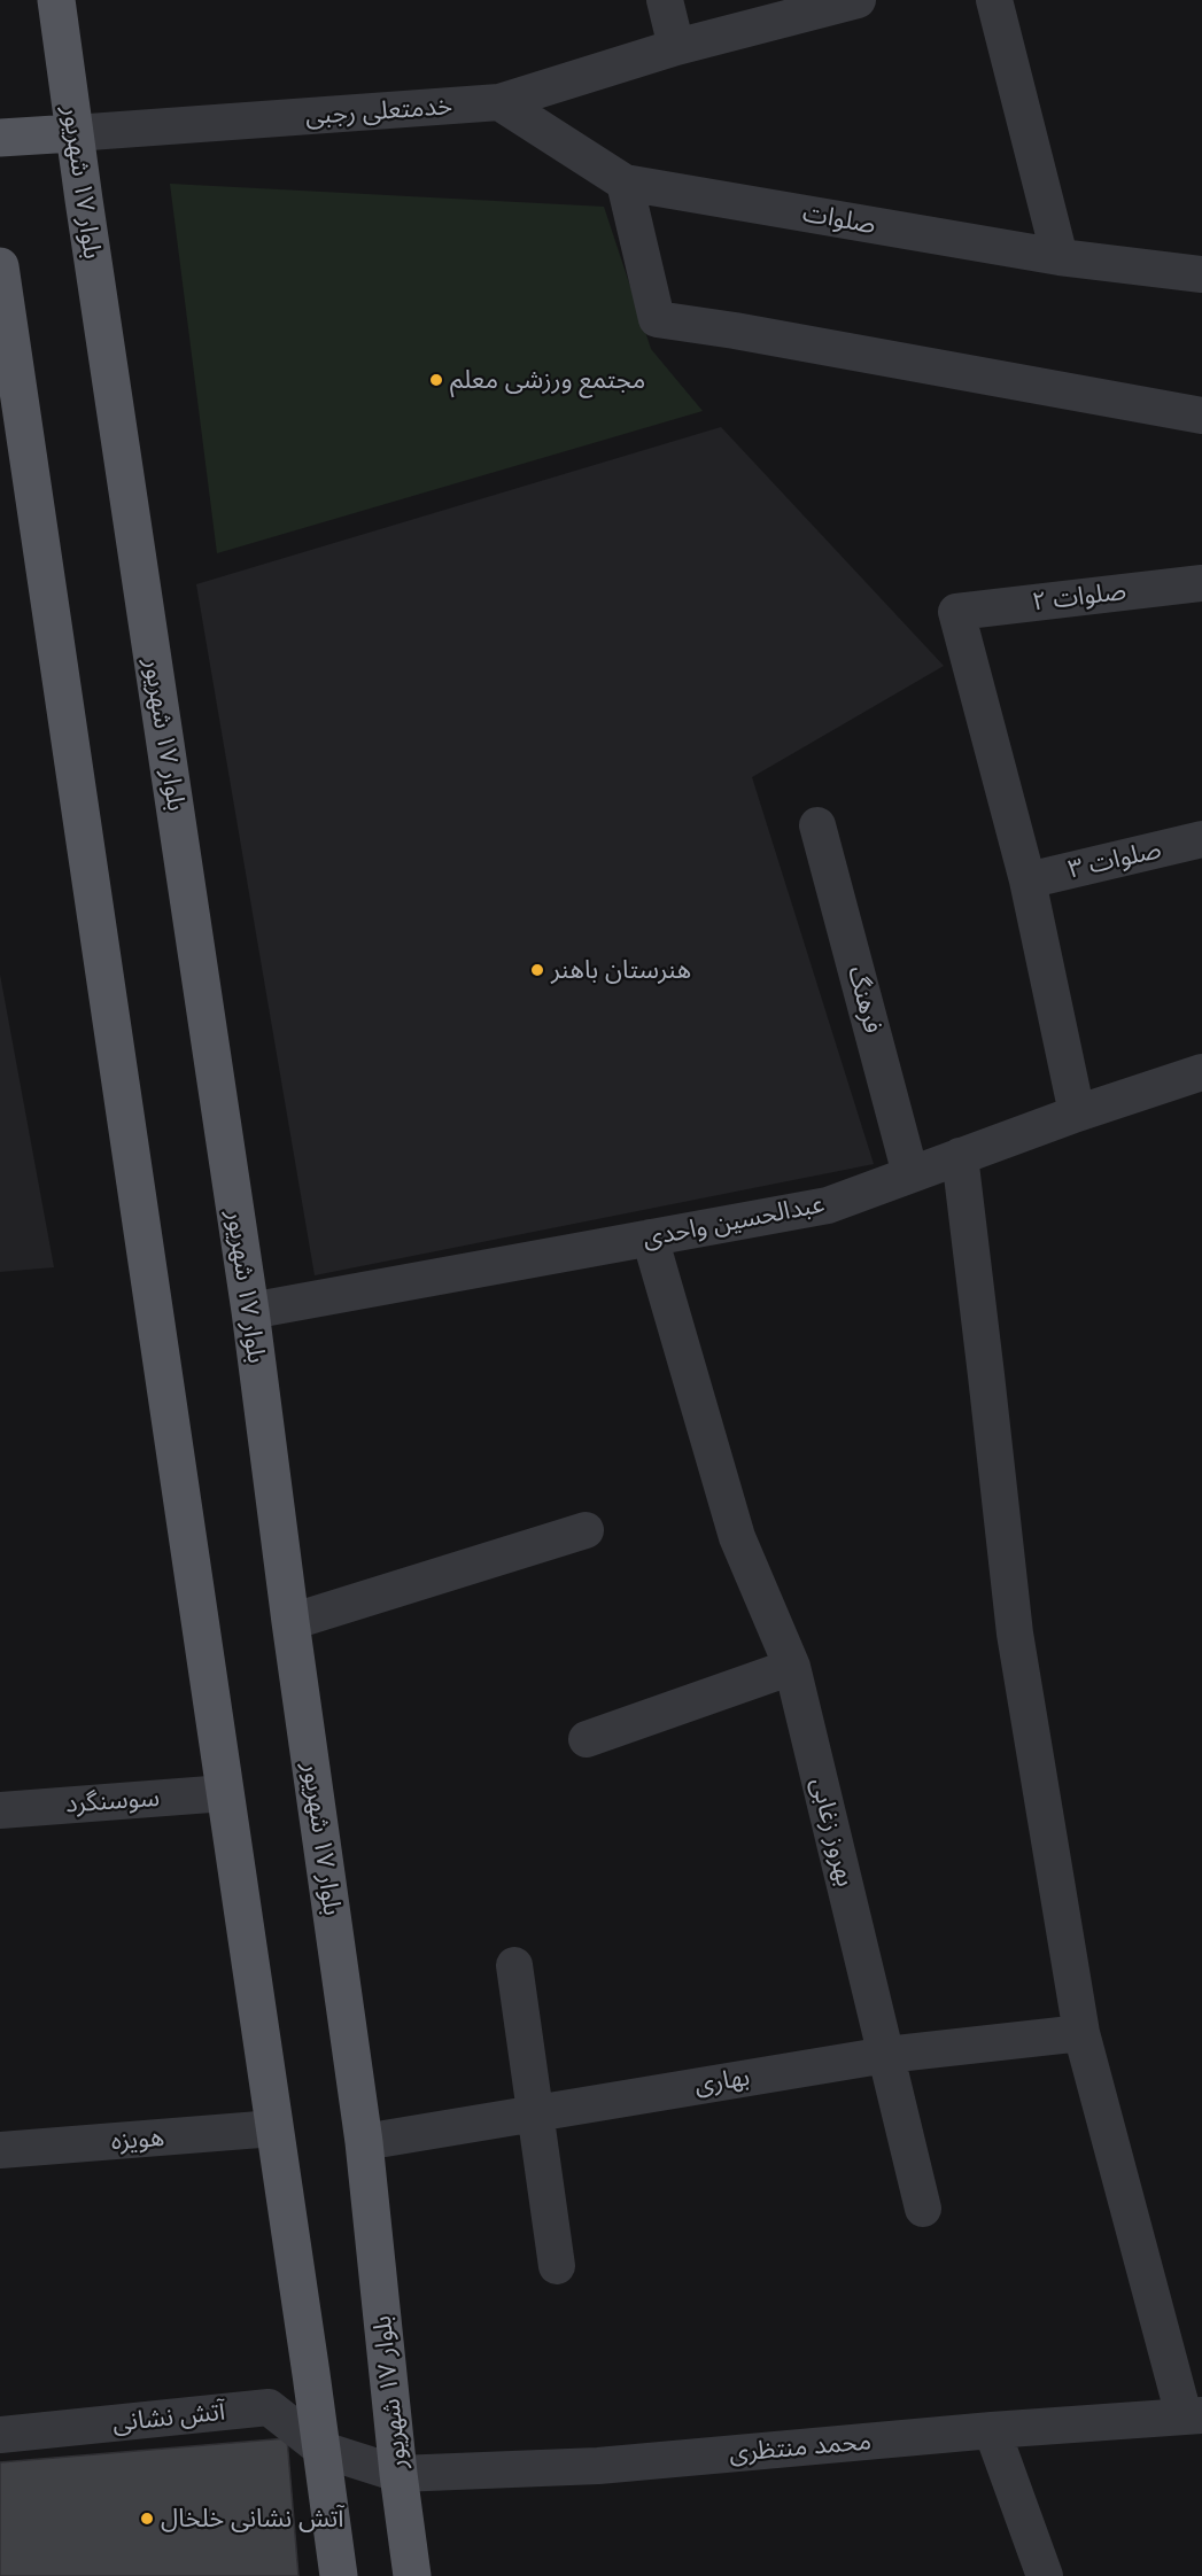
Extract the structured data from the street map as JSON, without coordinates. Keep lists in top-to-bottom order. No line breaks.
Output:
{"streets":{"main road":["بلوار ١٧ شهریور"],"street":["خدمتعلی رجبی","صلوات","صلوات ۲","صلوات ۳","فرهنگ","عبدالحسین واحدی","سوسنگرد","بهروز زغابی","بهاری","هویزه","آتش نشانی","محمد منتظری"]},"crossings":[["خدمتعلی رجبی","بلوار ١٧ شهریور"],["خدمتعلی رجبی","صلوات"],["بلوار ١٧ شهریور","عبدالحسین واحدی"],["بلوار ١٧ شهریور","بهاری"],["بلوار ١٧ شهریور","محمد منتظری"],["صلوات ۲","صلوات ۳"],["فرهنگ","عبدالحسین واحدی"],["عبدالحسین واحدی","بهروز زغابی"],["بهروز زغابی","بهاری"]],"places":["مجتمع ورزشی معلم","هنرستان باهنر","آتش نشانی خلخال"]}
